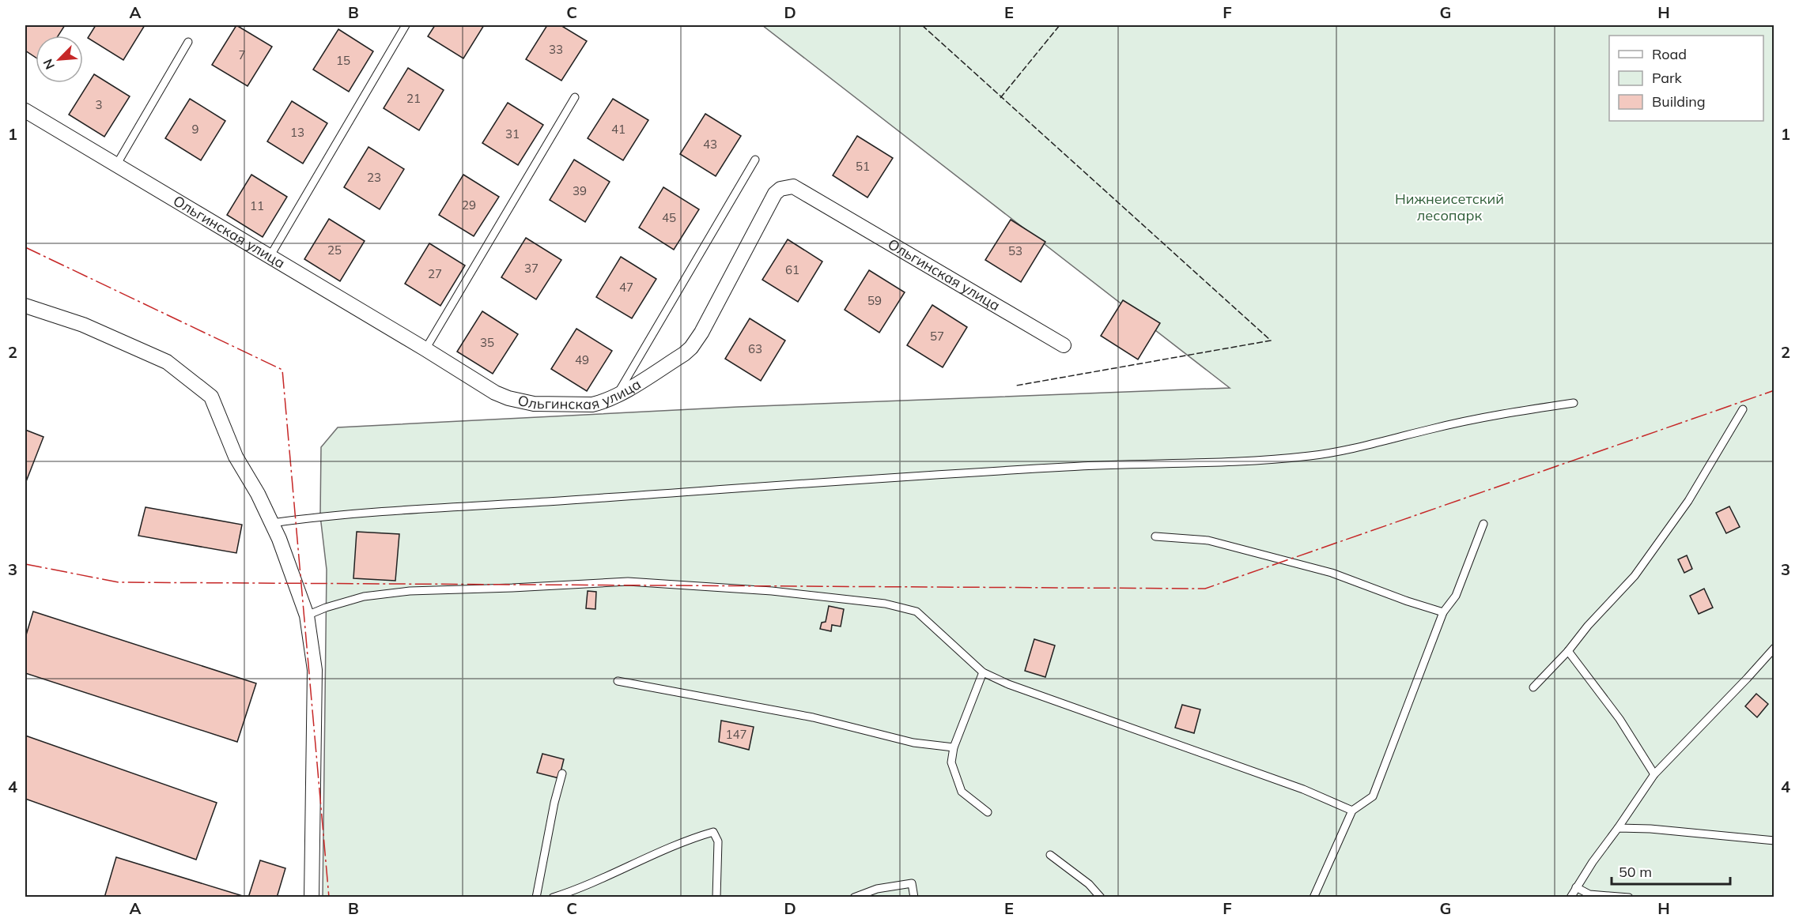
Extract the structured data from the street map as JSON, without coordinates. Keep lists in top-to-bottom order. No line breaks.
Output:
{"streets":{"street":["Ольгинская улица"]},"parks":["Нижнеисетский лесопарк"],"house_numbers":["33","7","15","21","3","9","41","13","31","43","51","23","39","29","11","45","25","53","37","61","27","47","59","57","35","63","49","147"],"legend":["Road","Park","Building"],"scale_bar":"50 m","north":"bottom left","grid":{"columns":["A","B","C","D","E","F","G","H"],"rows":["1","2","3","4"]}}
